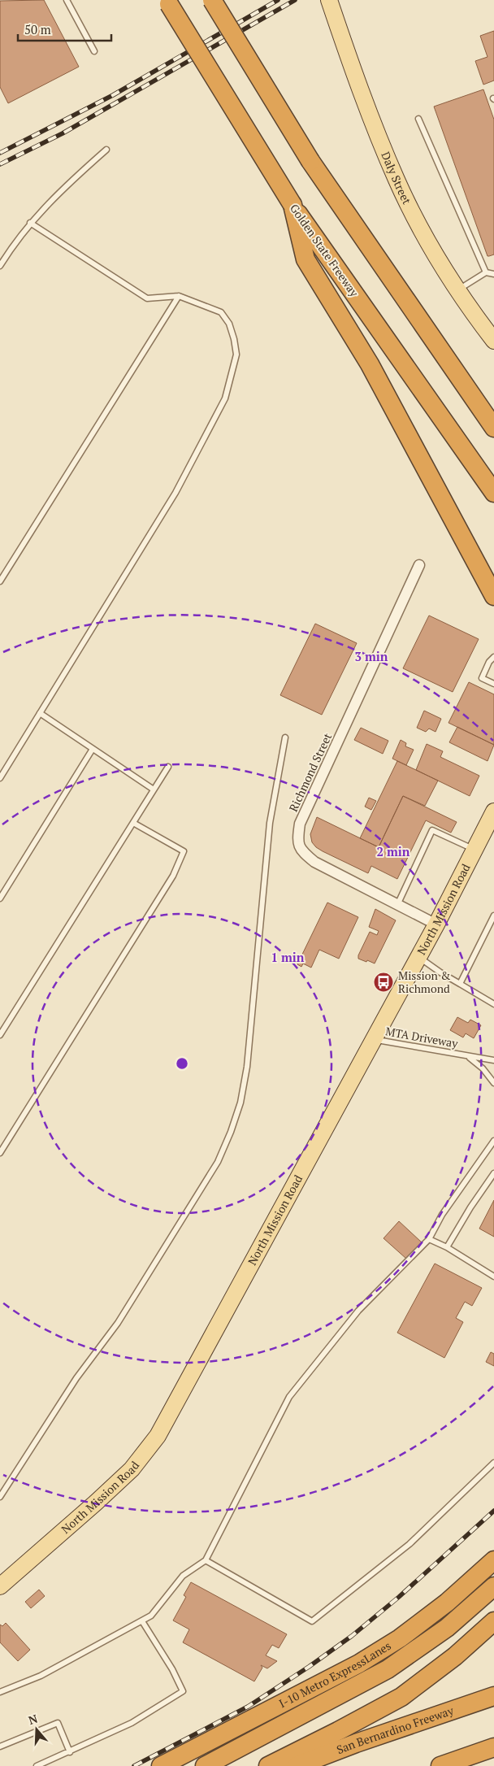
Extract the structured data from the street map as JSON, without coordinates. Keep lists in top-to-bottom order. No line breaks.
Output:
{"streets":{"highway":["Golden State Freeway","I-10 Metro ExpressLanes","San Bernardino Freeway"],"main road":["Daly Street","North Mission Road"],"street":["Richmond Street"],"lane":["MTA Driveway"]},"crossings":[["Richmond Street","North Mission Road"],["North Mission Road","MTA Driveway"]],"places":{"bus stop":["Mission & Richmond"]},"scale_bar":"50 m","north":"top","rings":["3 min","2 min","1 min"]}
